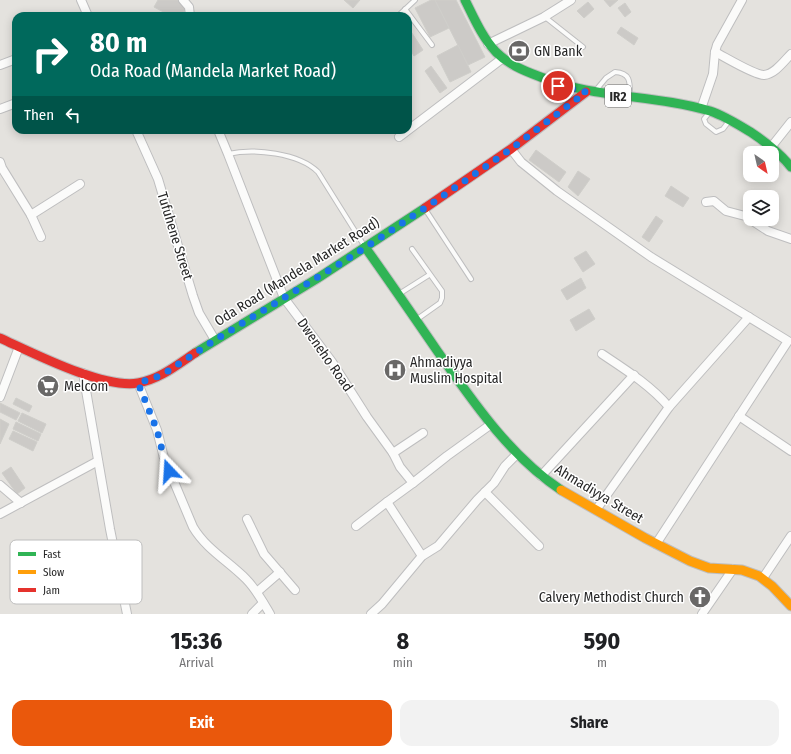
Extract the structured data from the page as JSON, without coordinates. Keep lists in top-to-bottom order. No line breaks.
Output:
{"streets":{"street":["IR2","Tufuhene Street","Oda Road (Mandela Market Road)","Dweneho Road","Ahmadiyya Street"]},"crossings":[["IR2","Oda Road (Mandela Market Road)"],["Tufuhene Street","Oda Road (Mandela Market Road)"],["Oda Road (Mandela Market Road)","Dweneho Road"],["Oda Road (Mandela Market Road)","Ahmadiyya Street"]],"places":{"bank":["GN Bank"],"hospital":["Ahmadiyya Muslim Hospital"],"supermarket":["Melcom"],"church":["Calvery Methodist Church"]},"legend":["Fast","Slow","Jam"],"north":"bottom right","page":{"turn":["80 m","Oda Road (Mandela Market Road)"],"then":"Then","eta":["15:36","Arrival","8","min","590","m"],"buttons":["Exit","Share"]}}
